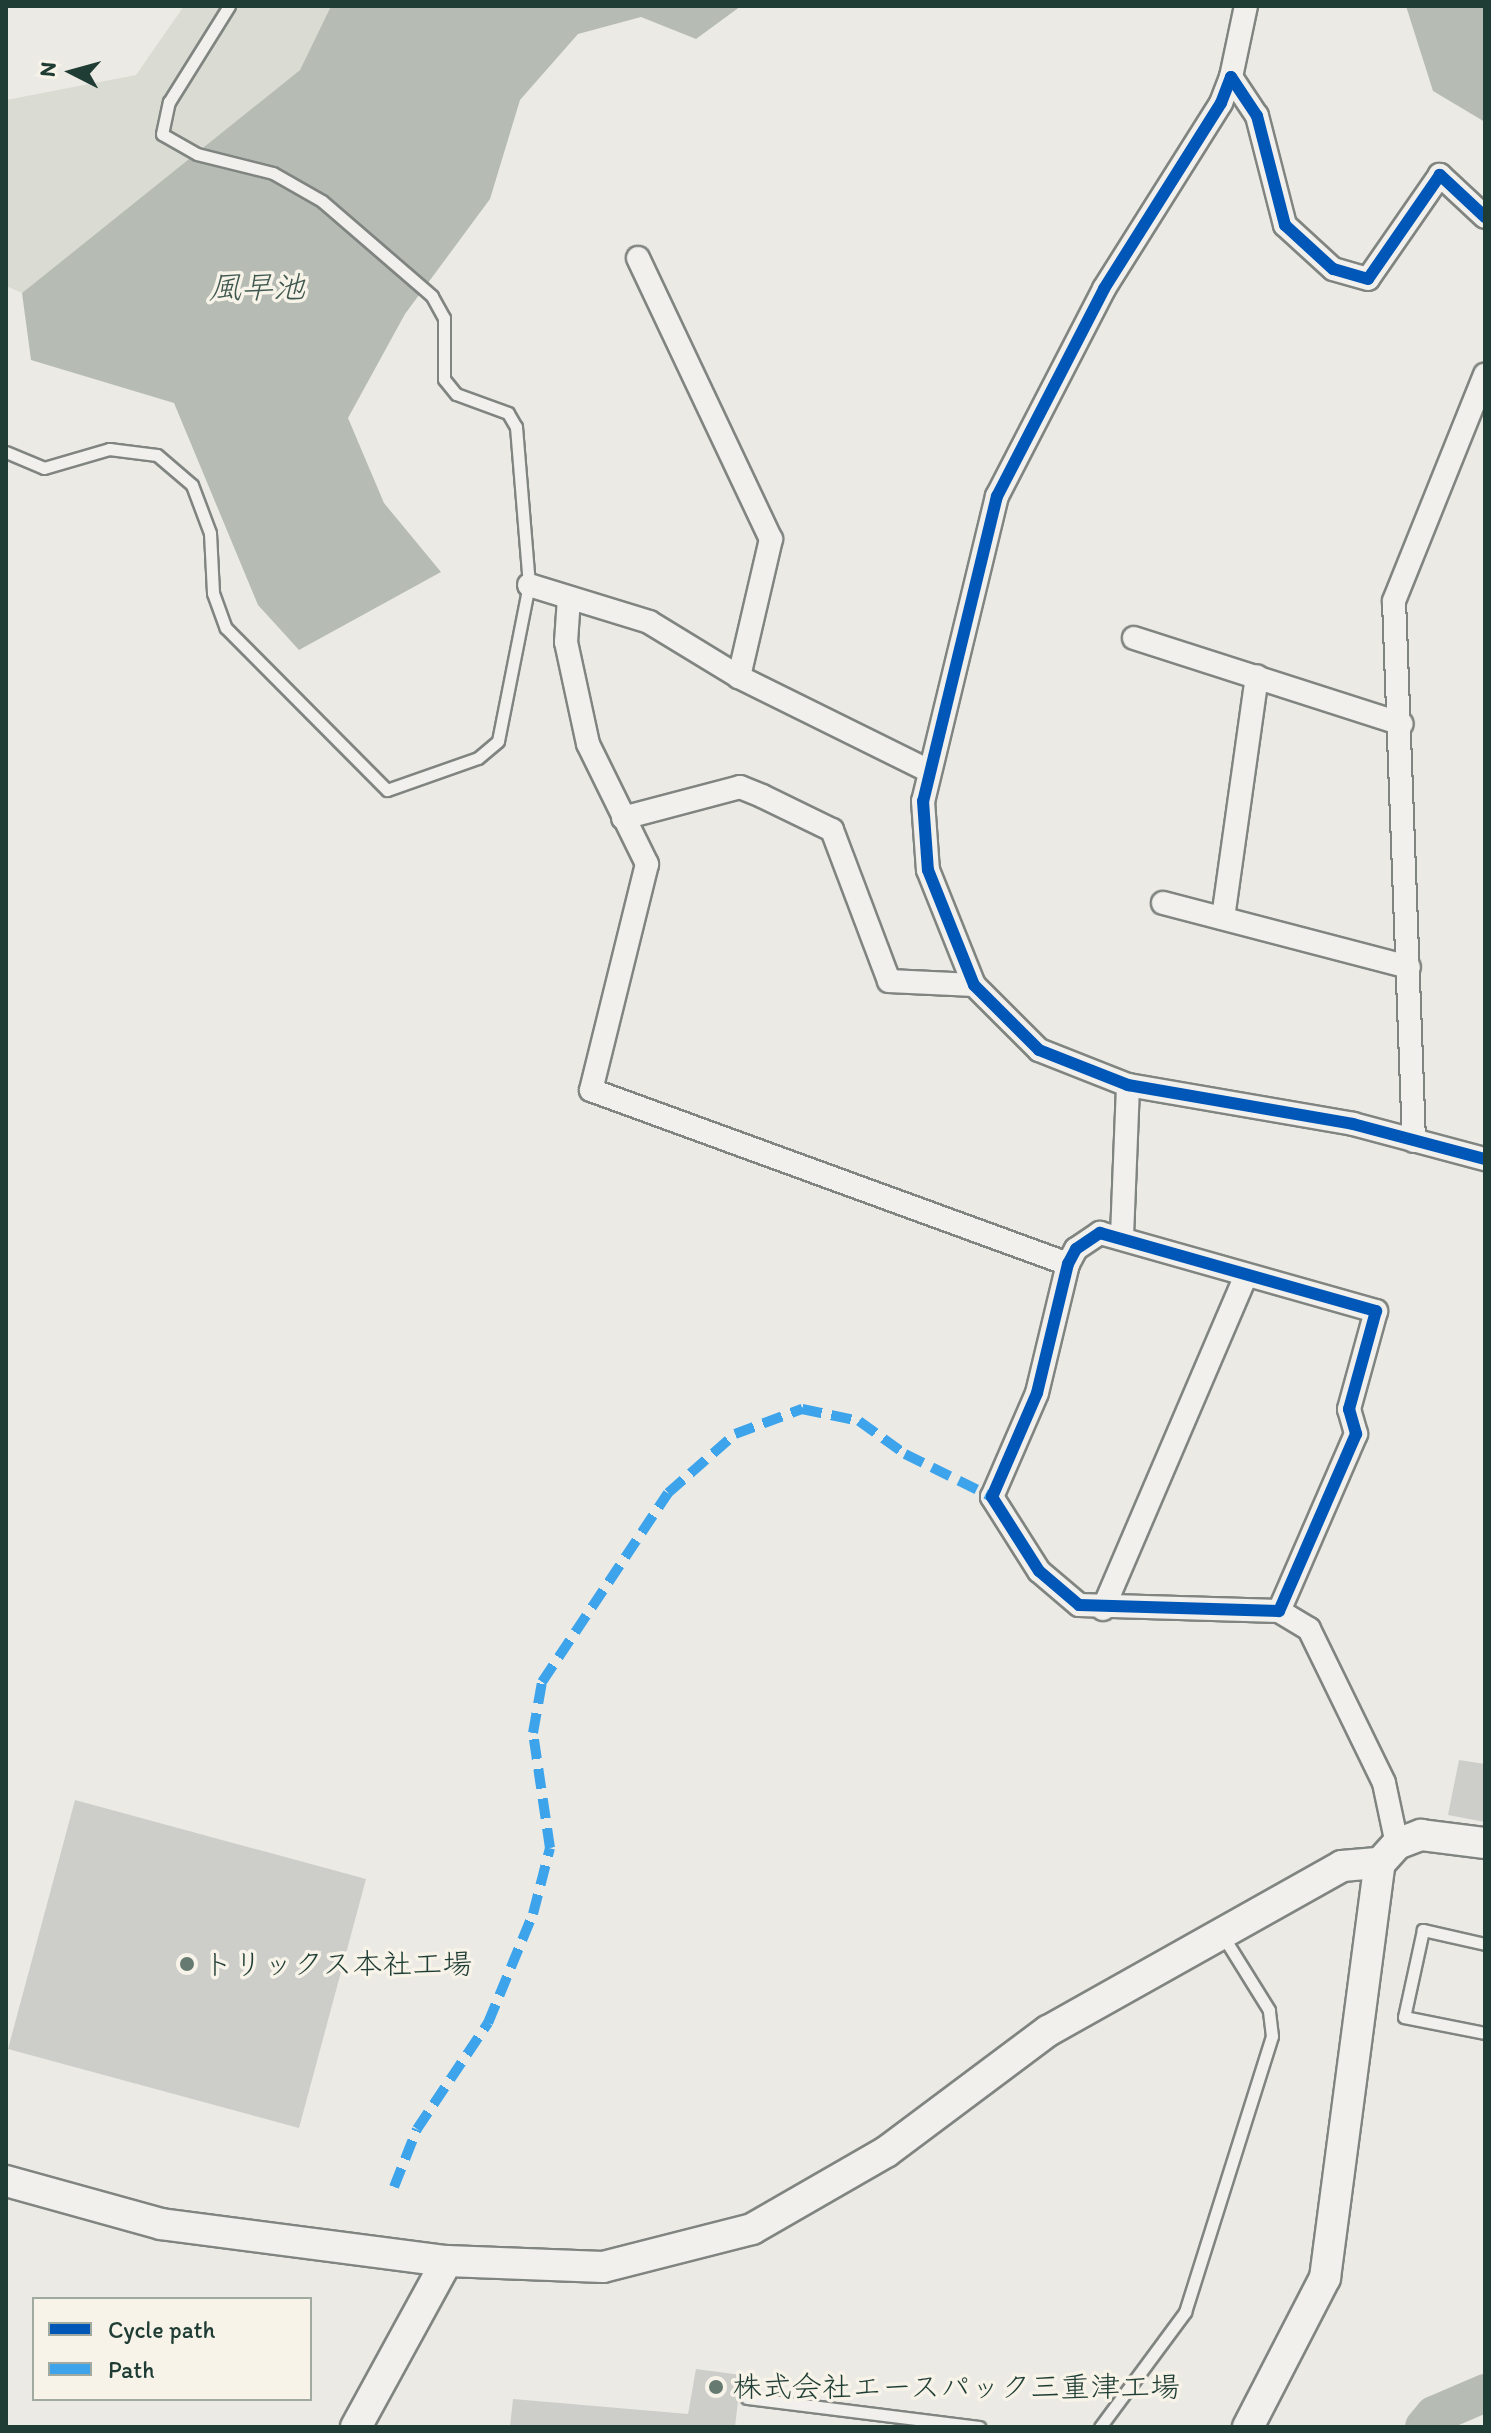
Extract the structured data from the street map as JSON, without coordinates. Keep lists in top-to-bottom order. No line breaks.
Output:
{"water":["風早池"],"places":["トリックス本社工場","株式会社エースパック三重津工場"],"legend":["Cycle path","Path"],"north":"left"}
